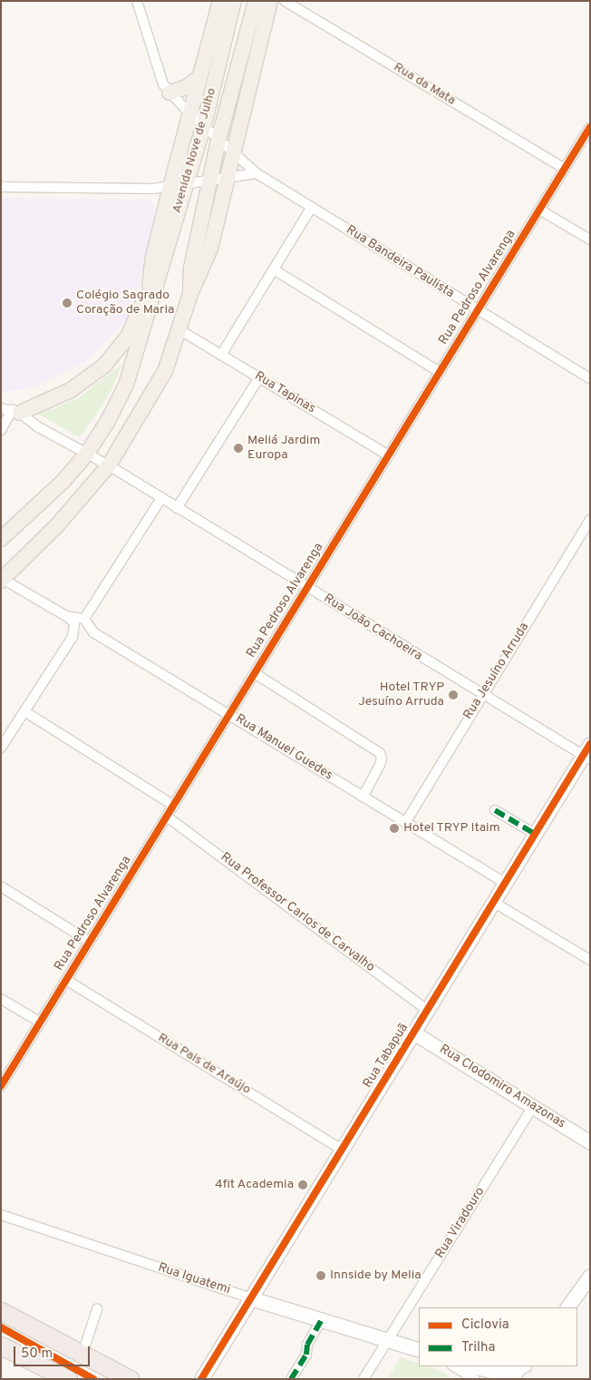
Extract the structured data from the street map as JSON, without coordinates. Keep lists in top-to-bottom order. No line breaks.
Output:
{"streets":{"main road":["Avenida Nove de Julho"],"street":["Rua da Mata","Rua Bandeira Paulista","Rua Pedroso Alvarenga","Rua Tapinas","Rua João Cachoeira","Rua Jesuíno Arruda","Rua Manuel Guedes","Rua Professor Carlos de Carvalho","Rua Tabapuã","Rua Pais de Araújo","Rua Clodomiro Amazonas","Rua Viradouro","Rua Iguatemi"]},"crossings":[["Rua da Mata","Rua Pedroso Alvarenga"],["Avenida Nove de Julho","Rua Bandeira Paulista"],["Avenida Nove de Julho","Rua Tapinas"],["Avenida Nove de Julho","Rua João Cachoeira"],["Avenida Nove de Julho","Rua Manuel Guedes"],["Rua Bandeira Paulista","Rua Pedroso Alvarenga"],["Rua Pedroso Alvarenga","Rua Tapinas"],["Rua Pedroso Alvarenga","Rua João Cachoeira"],["Rua Pedroso Alvarenga","Rua Manuel Guedes"],["Rua Pedroso Alvarenga","Rua Professor Carlos de Carvalho"],["Rua Pedroso Alvarenga","Rua Pais de Araújo"],["Rua João Cachoeira","Rua Jesuíno Arruda"],["Rua João Cachoeira","Rua Tabapuã"],["Rua Jesuíno Arruda","Rua Manuel Guedes"],["Rua Manuel Guedes","Rua Tabapuã"],["Rua Professor Carlos de Carvalho","Rua Tabapuã"],["Rua Tabapuã","Rua Pais de Araújo"],["Rua Tabapuã","Rua Clodomiro Amazonas"],["Rua Tabapuã","Rua Iguatemi"],["Rua Clodomiro Amazonas","Rua Viradouro"],["Rua Viradouro","Rua Iguatemi"]],"places":["Colégio Sagrado Coração de Maria","Meliá Jardim Europa","Hotel TRYP Jesuíno Arruda","Hotel TRYP Itaim","4fit Academia","Innside by Melia"],"legend":["Ciclovia","Trilha"],"scale_bar":"50 m"}
